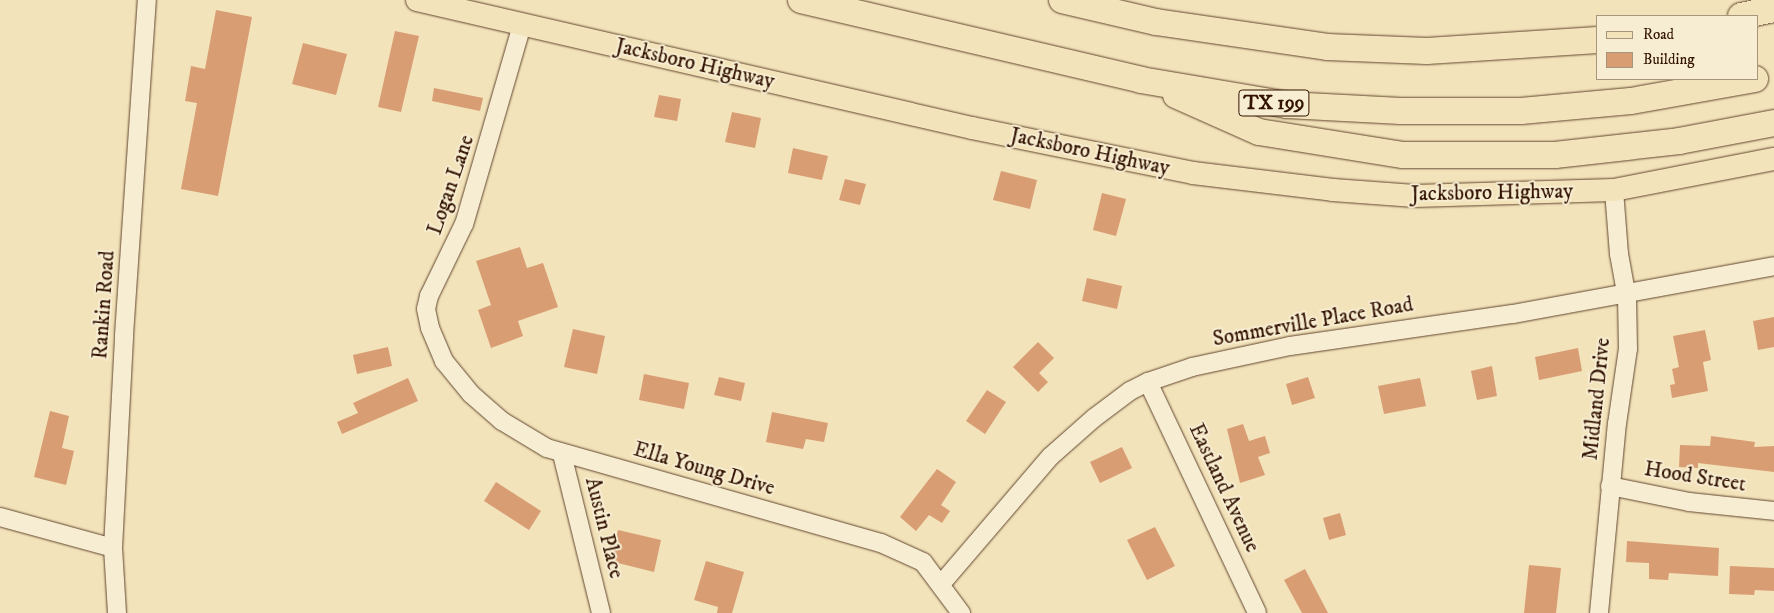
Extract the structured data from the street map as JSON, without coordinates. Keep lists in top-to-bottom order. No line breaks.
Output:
{"streets":{"highway":["TX 199"],"main road":["Jacksboro Highway"],"street":["Logan Lane","Rankin Road","Sommerville Place Road","Midland Drive","Ella Young Drive","Hood Street","Eastland Avenue","Austin Place"]},"crossings":[["Jacksboro Highway","Logan Lane"],["Jacksboro Highway","Midland Drive"],["Logan Lane","Ella Young Drive"],["Sommerville Place Road","Midland Drive"],["Sommerville Place Road","Ella Young Drive"],["Sommerville Place Road","Eastland Avenue"],["Midland Drive","Hood Street"],["Ella Young Drive","Austin Place"]],"legend":["Road","Building"]}
